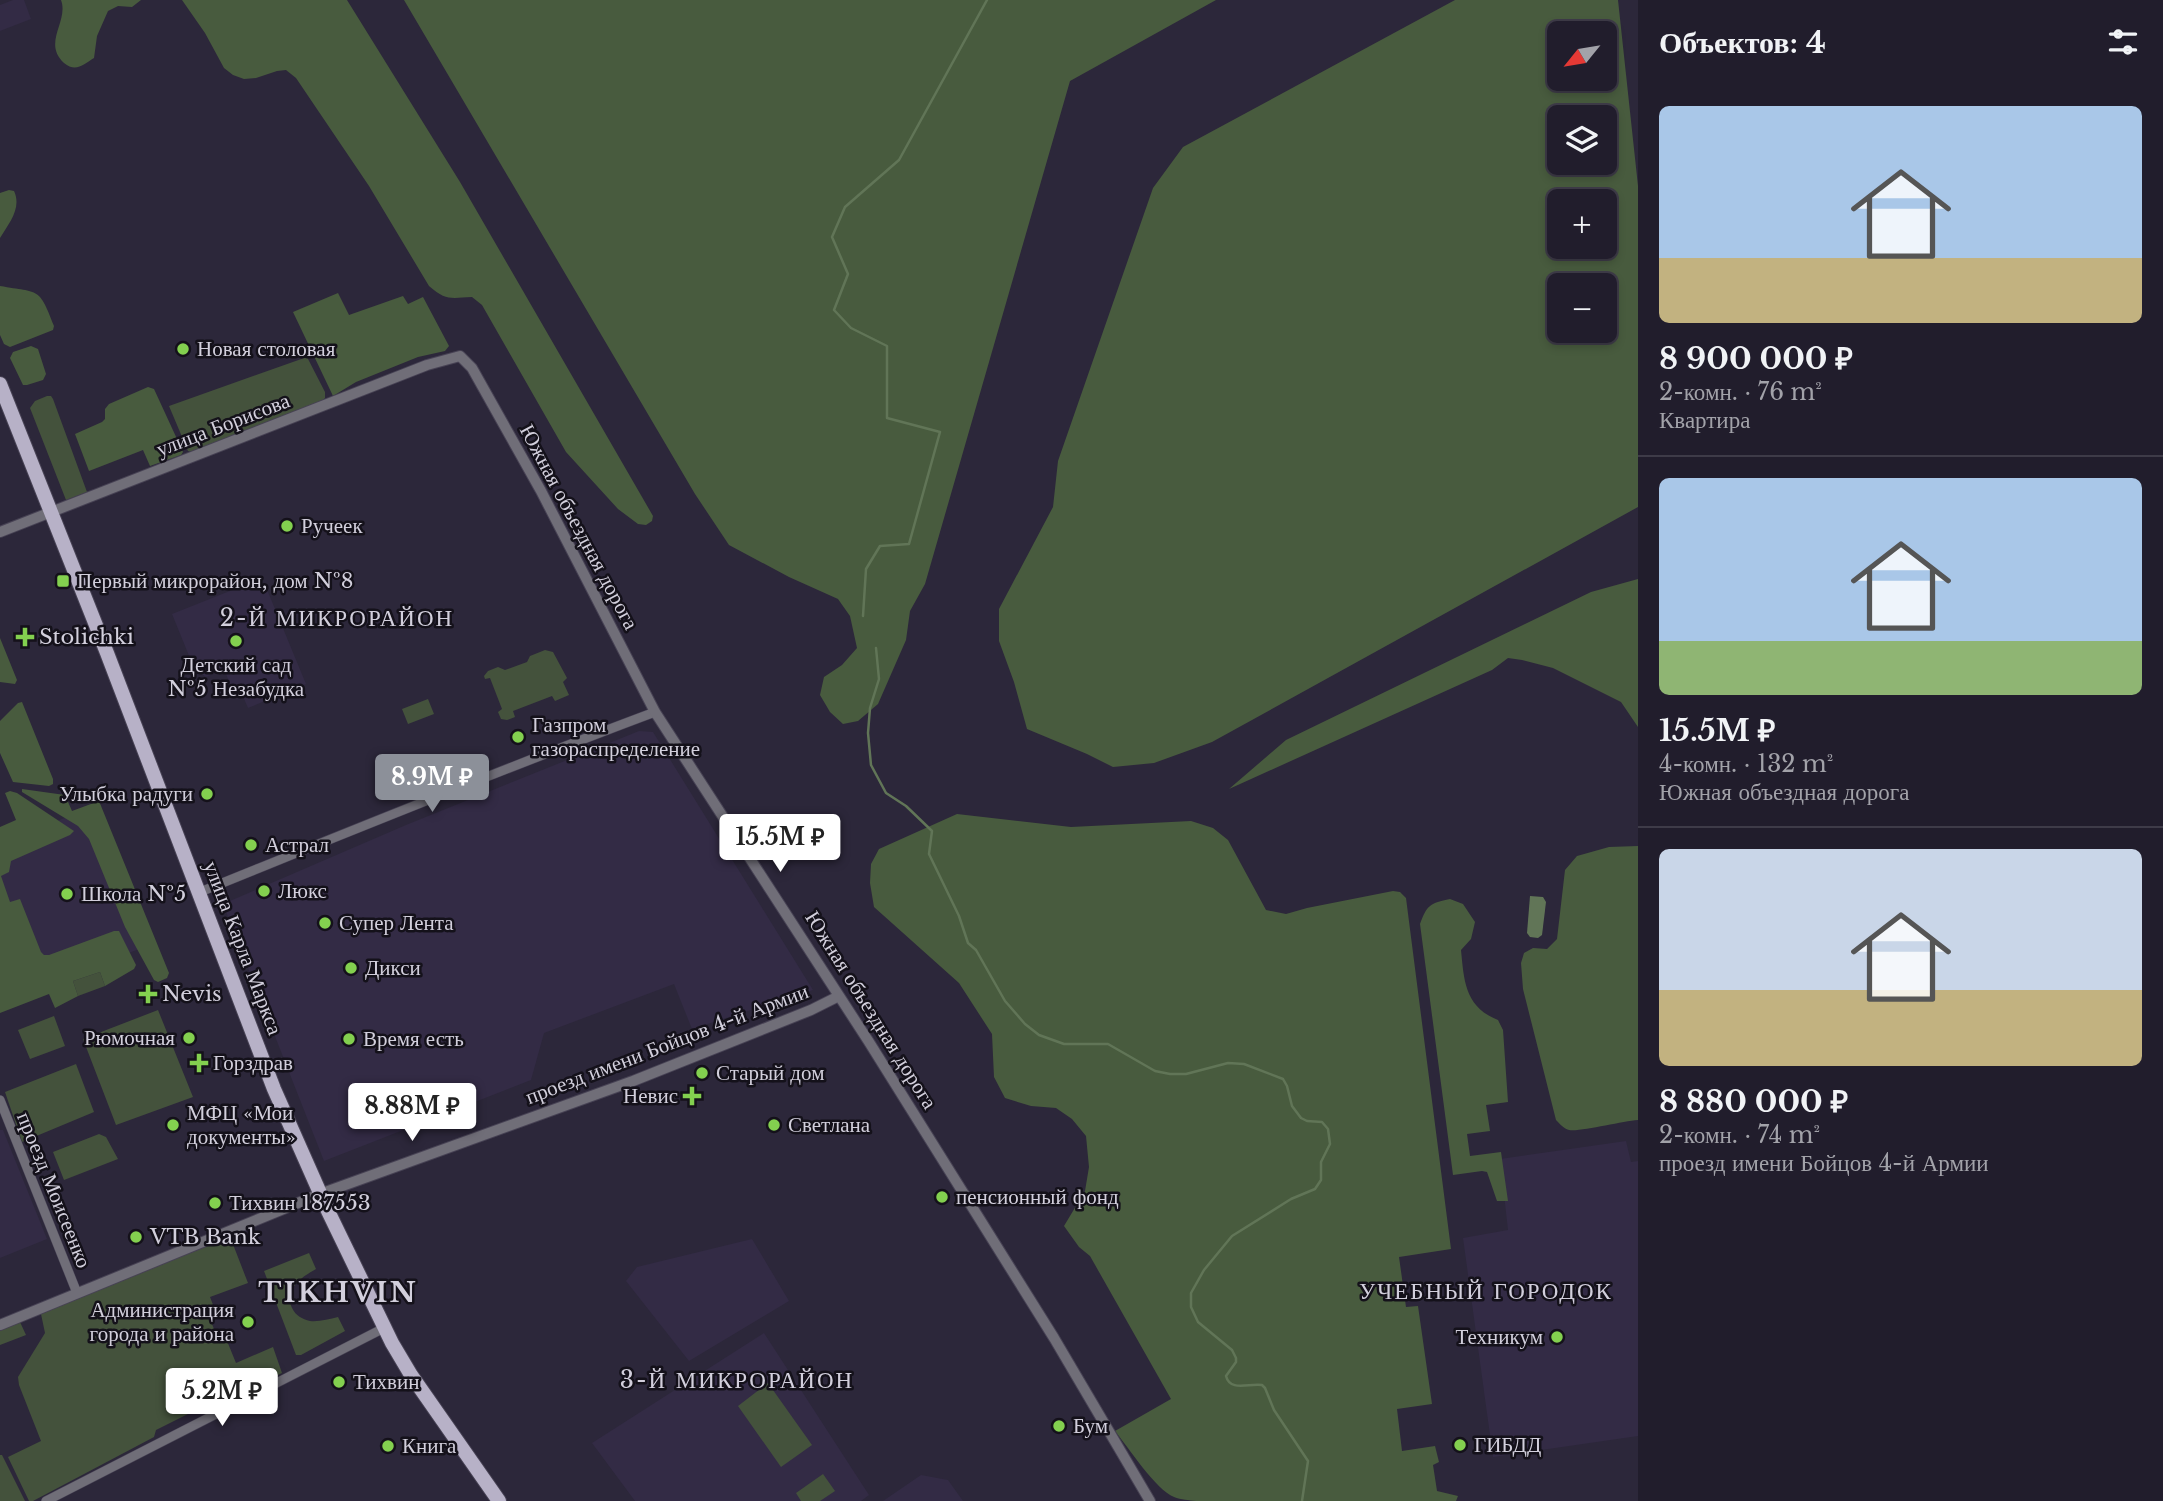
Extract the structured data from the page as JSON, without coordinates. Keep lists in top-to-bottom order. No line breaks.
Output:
{"streets":{"main road":["улица Карла Маркса"],"street":["улица Борисова","Южная объездная дорога","проезд имени Бойцов 4-й Армии","проезд Моисеенко"]},"crossings":[["улица Борисова","Южная объездная дорога"],["улица Борисова","улица Карла Маркса"],["Южная объездная дорога","проезд имени Бойцов 4-й Армии"],["улица Карла Маркса","проезд имени Бойцов 4-й Армии"],["проезд имени Бойцов 4-й Армии","проезд Моисеенко"]],"districts":["2-Й МИКРОРАЙОН","УЧЕБНЫЙ ГОРОДОК","TIKHVIN","3-Й МИКРОРАЙОН"],"places":{"other":["Новая столовая","Ручеек","Детский сад №5 Незабудка","Газпром газораспределение","Улыбка радуги","Астрал","Люкс","Школа №5","Супер Лента","Дикси","Рюмочная","Время есть","Старый дом","МФЦ «Мои документы»","Светлана","пенсионный фонд","Тихвин 187553","VTB Bank","Администрация города и района","Техникум","Тихвин","Бум","ГИБДД","Книга"],"transit":["Первый микрорайон, дом №8"],"health":["Stolichki","Nevis","Горздрав","Невис"]},"north":"bottom left","page":{"heading":"Объектов: 4","map_buttons":["+","−"],"list":[{"name":"8 900 000 ₽","note":"2-комн. · 76 m² · Квартира"},{"name":"15.5M ₽","note":"4-комн. · 132 m² · Южная объездная дорога"},{"name":"8 880 000 ₽","note":"2-комн. · 74 m² · проезд имени Бойцов 4-й Армии"}],"price":["8.9M ₽","15.5M ₽","8.88M ₽","5.2M ₽"]}}
